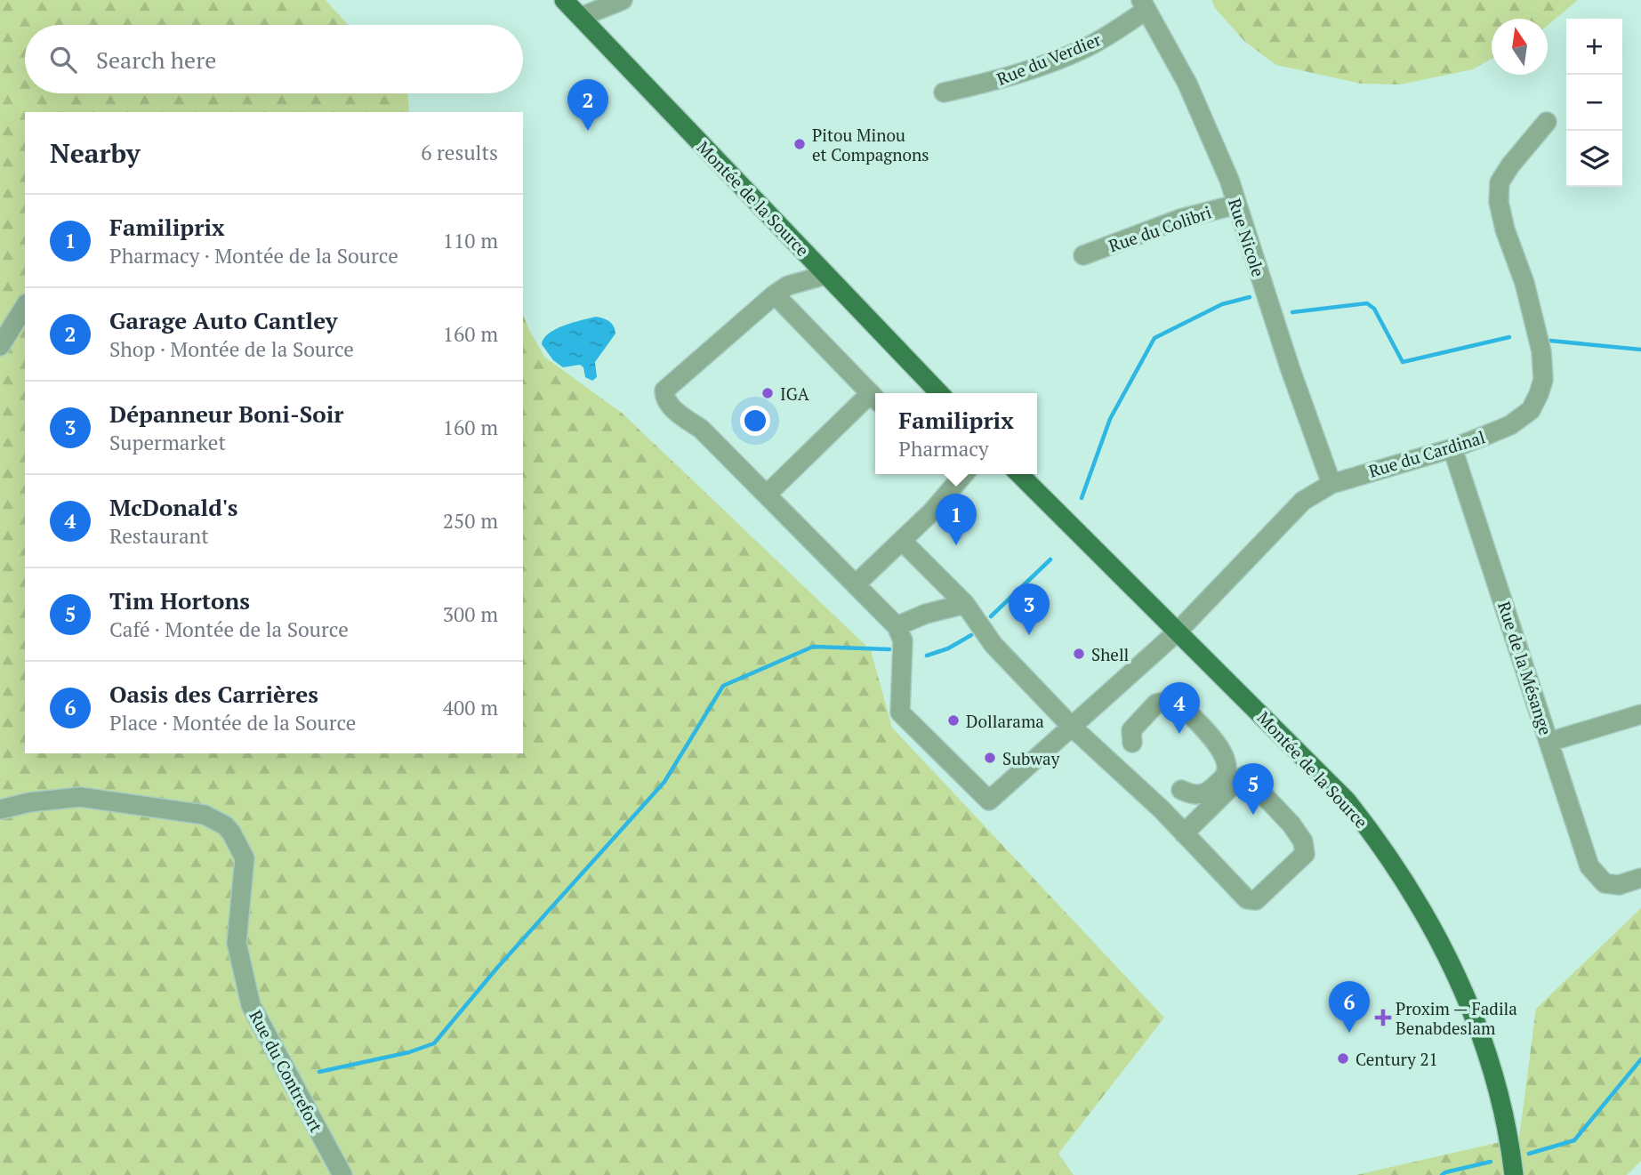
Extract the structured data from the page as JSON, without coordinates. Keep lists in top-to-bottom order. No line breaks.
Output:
{"streets":{"main road":["Montée de la Source"],"street":["Rue du Verdier","Rue du Colibri","Rue Nicole","Rue du Cardinal","Rue de la Mésange","Rue du Contrefort"]},"crossings":[["Rue du Verdier","Rue Nicole"],["Montée de la Source","Rue du Cardinal"],["Rue du Colibri","Rue Nicole"],["Rue Nicole","Rue du Cardinal"],["Rue du Cardinal","Rue de la Mésange"]],"places":{"other":["Pitou Minou et Compagnons","IGA","Shell","Dollarama","Subway","Century 21"],"health":["Proxim — Fadila Benabdeslam"]},"north":"top","page":{"map_buttons":["+","−"],"search":"Search here","pins":["2","1","3","4","5","6"],"heading":["Nearby","6 results"],"list":[{"mark":"1","name":"Familiprix","note":"Pharmacy · Montée de la Source","value":"110 m"},{"mark":"2","name":"Garage Auto Cantley","note":"Shop · Montée de la Source","value":"160 m"},{"mark":"3","name":"Dépanneur Boni-Soir","note":"Supermarket","value":"160 m"},{"mark":"4","name":"McDonald's","note":"Restaurant","value":"250 m"},{"mark":"5","name":"Tim Hortons","note":"Café · Montée de la Source","value":"300 m"},{"mark":"6","name":"Oasis des Carrières","note":"Place · Montée de la Source","value":"400 m"}],"popup":["Familiprix","Pharmacy"]}}
